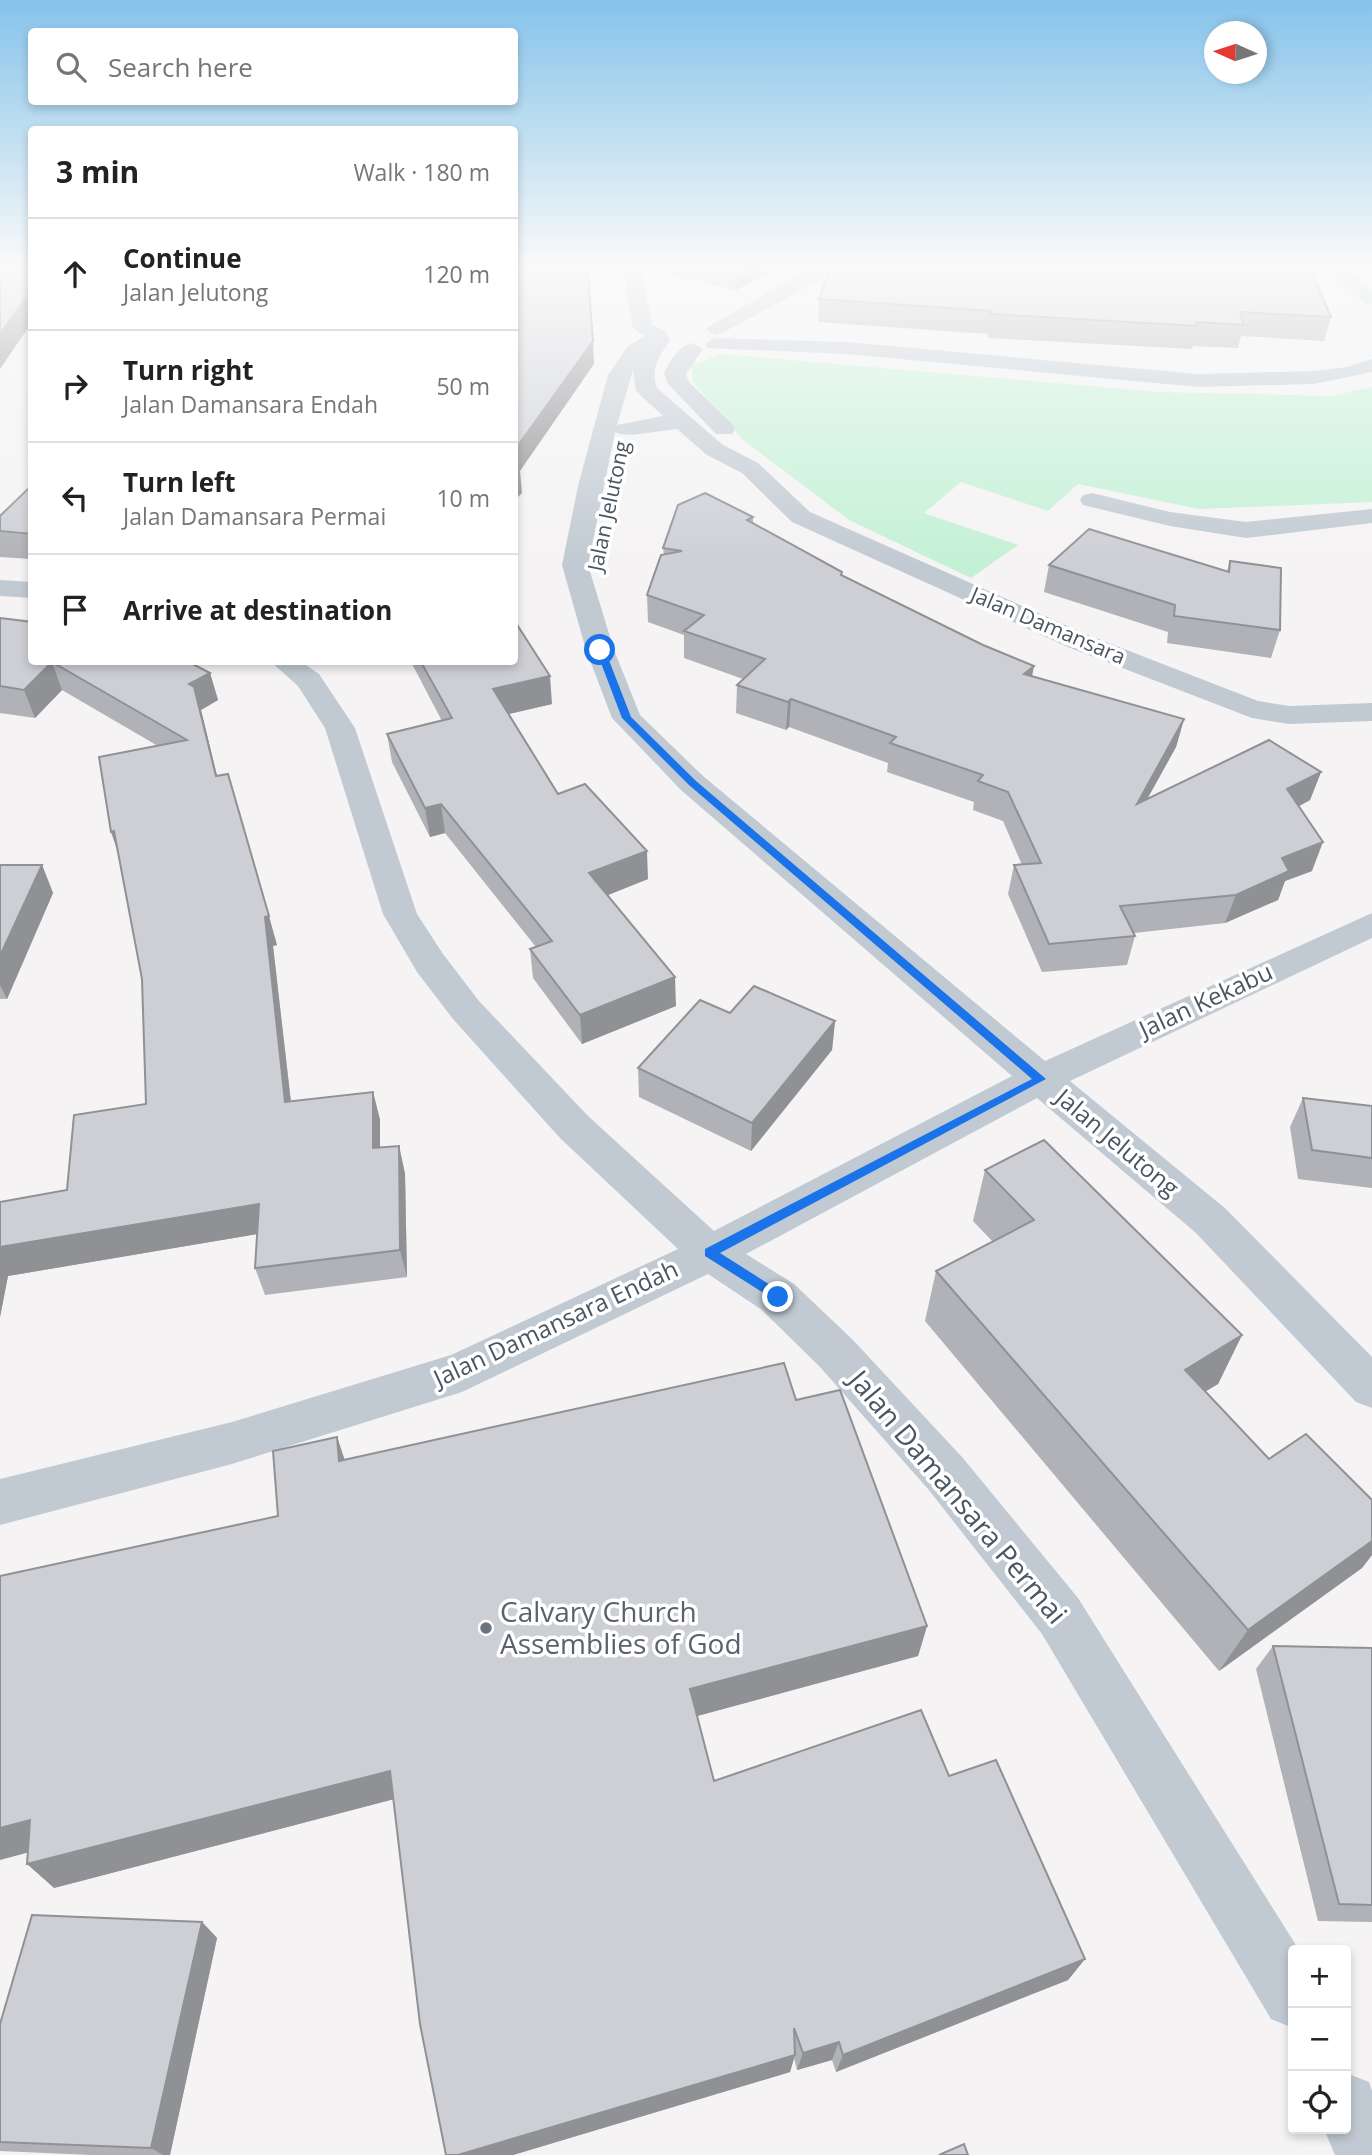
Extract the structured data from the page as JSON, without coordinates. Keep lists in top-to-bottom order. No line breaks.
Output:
{"streets":{"street":["Jalan Jelutong","Jalan Damansara","Jalan Kekabu","Jalan Damansara Endah","Jalan Damansara Permai"]},"crossings":[["Jalan Jelutong","Jalan Damansara"],["Jalan Jelutong","Jalan Kekabu"],["Jalan Jelutong","Jalan Damansara Endah"],["Jalan Kekabu","Jalan Damansara Endah"],["Jalan Damansara Endah","Jalan Damansara Permai"]],"places":["Calvary Church Assemblies of God"],"north":"left","page":{"search":"Search here","heading":["3 min","Walk · 180 m"],"list":[["Continue","Jalan Jelutong","120 m"],["Turn right","Jalan Damansara Endah","50 m"],["Turn left","Jalan Damansara Permai","10 m"],"Arrive at destination"],"map_buttons":["+","−"]}}
